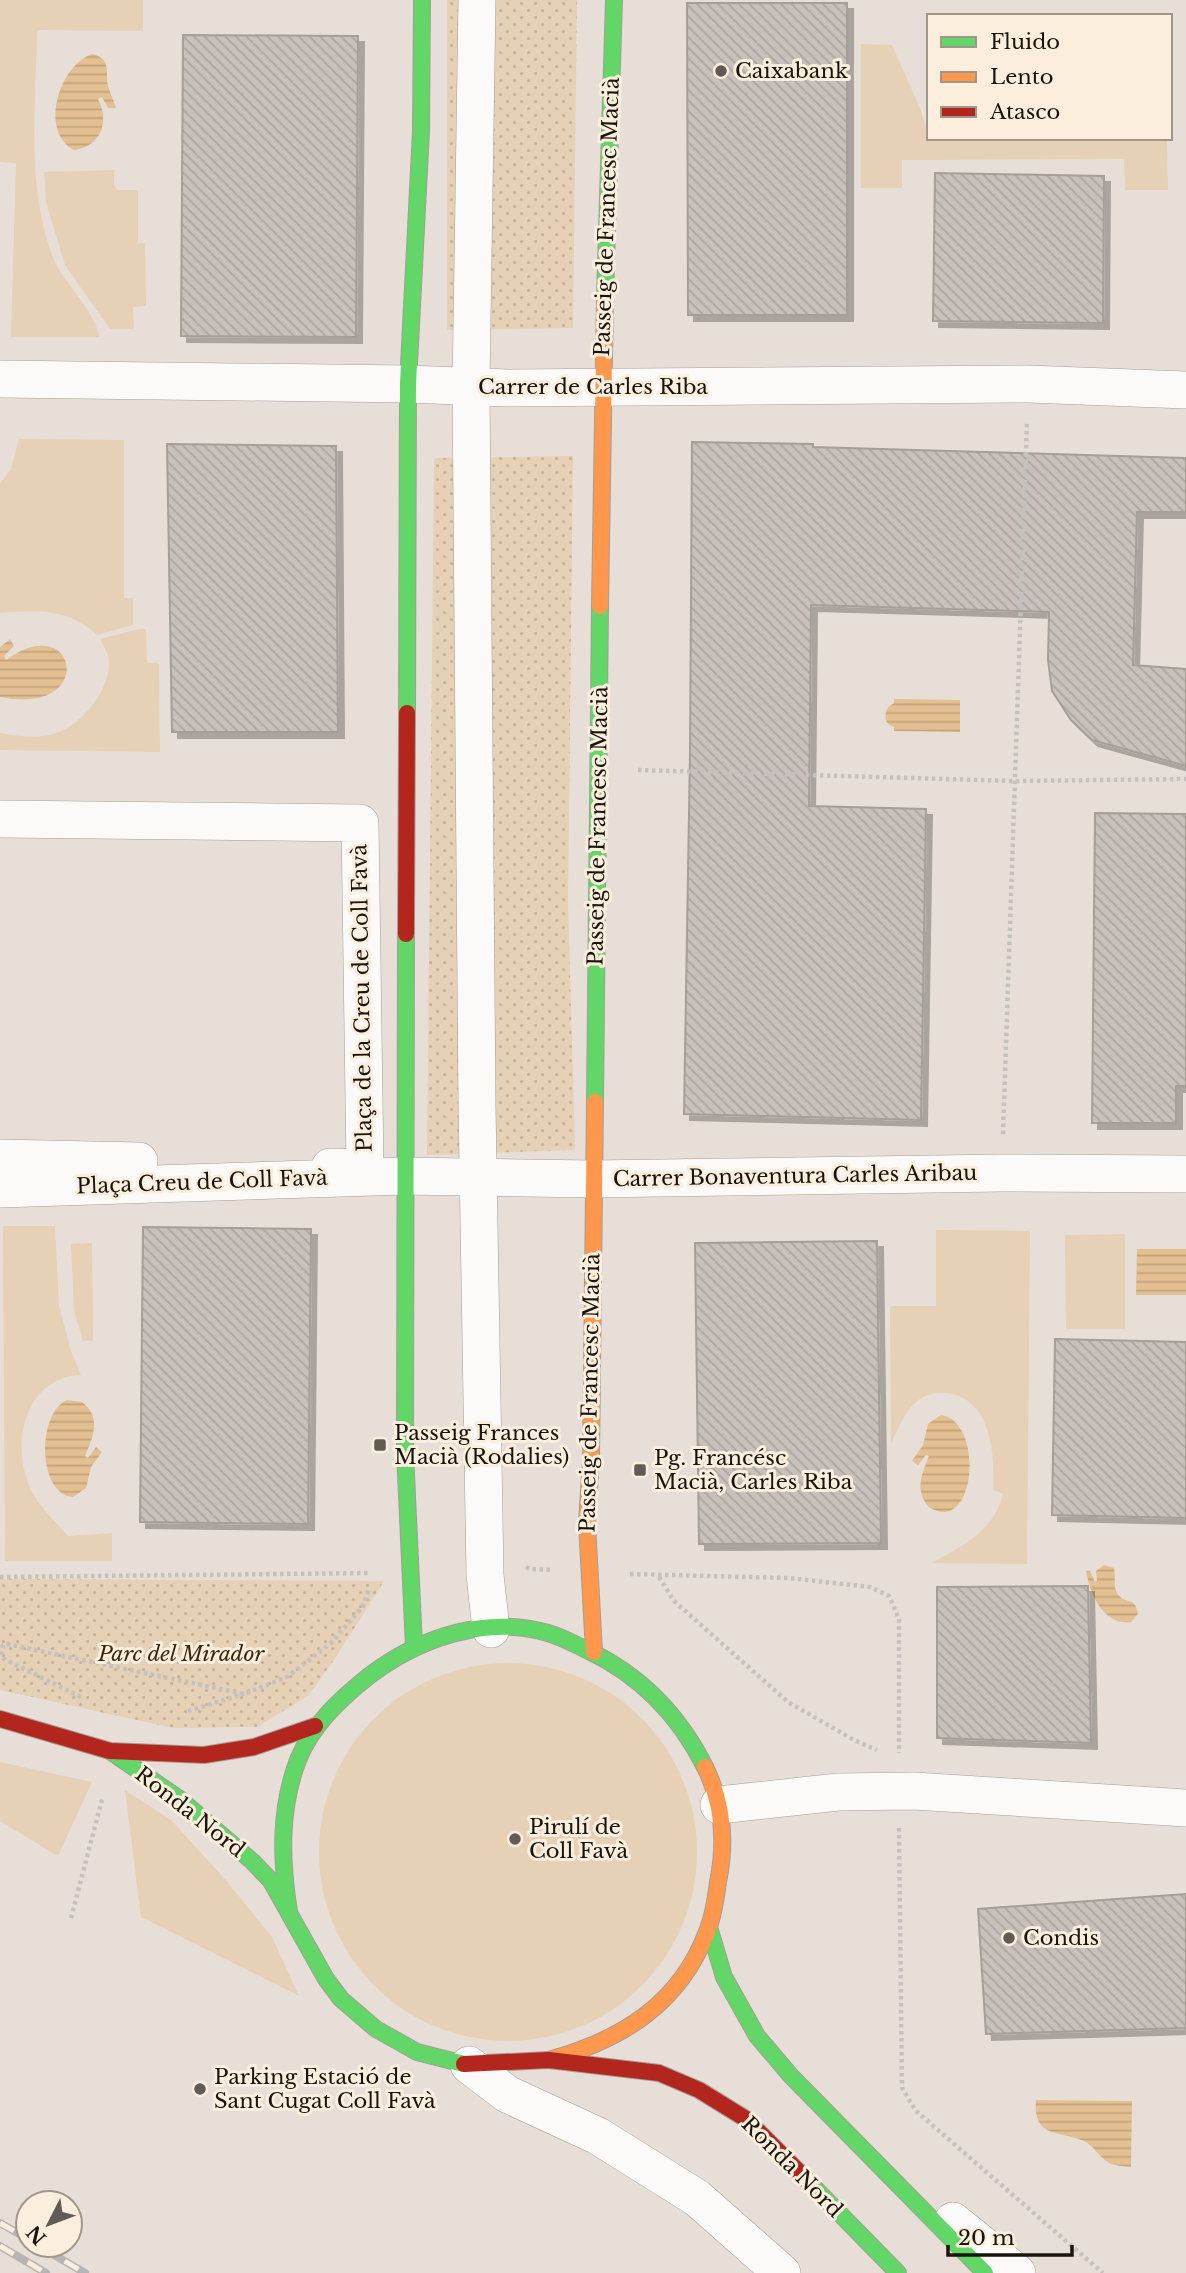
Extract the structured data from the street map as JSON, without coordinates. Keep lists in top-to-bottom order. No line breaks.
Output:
{"streets":{"street":["Passeig de Francesc Macià","Carrer de Carles Riba","Plaça de la Creu de Coll Favà","Carrer Bonaventura Carles Aribau","Plaça Creu de Coll Favà","Ronda Nord"]},"crossings":[["Passeig de Francesc Macià","Carrer de Carles Riba"],["Passeig de Francesc Macià","Carrer Bonaventura Carles Aribau"],["Passeig de Francesc Macià","Ronda Nord"],["Carrer Bonaventura Carles Aribau","Plaça Creu de Coll Favà"]],"parks":["Parc del Mirador"],"places":{"other":["Caixabank","Pirulí de Coll Favà","Condis","Parking Estació de Sant Cugat Coll Favà"],"transit":["Passeig Frances Macià (Rodalies)","Pg. Francésc Macià, Carles Riba"]},"legend":["Fluido","Lento","Atasco"],"scale_bar":"20 m","north":"bottom left"}
